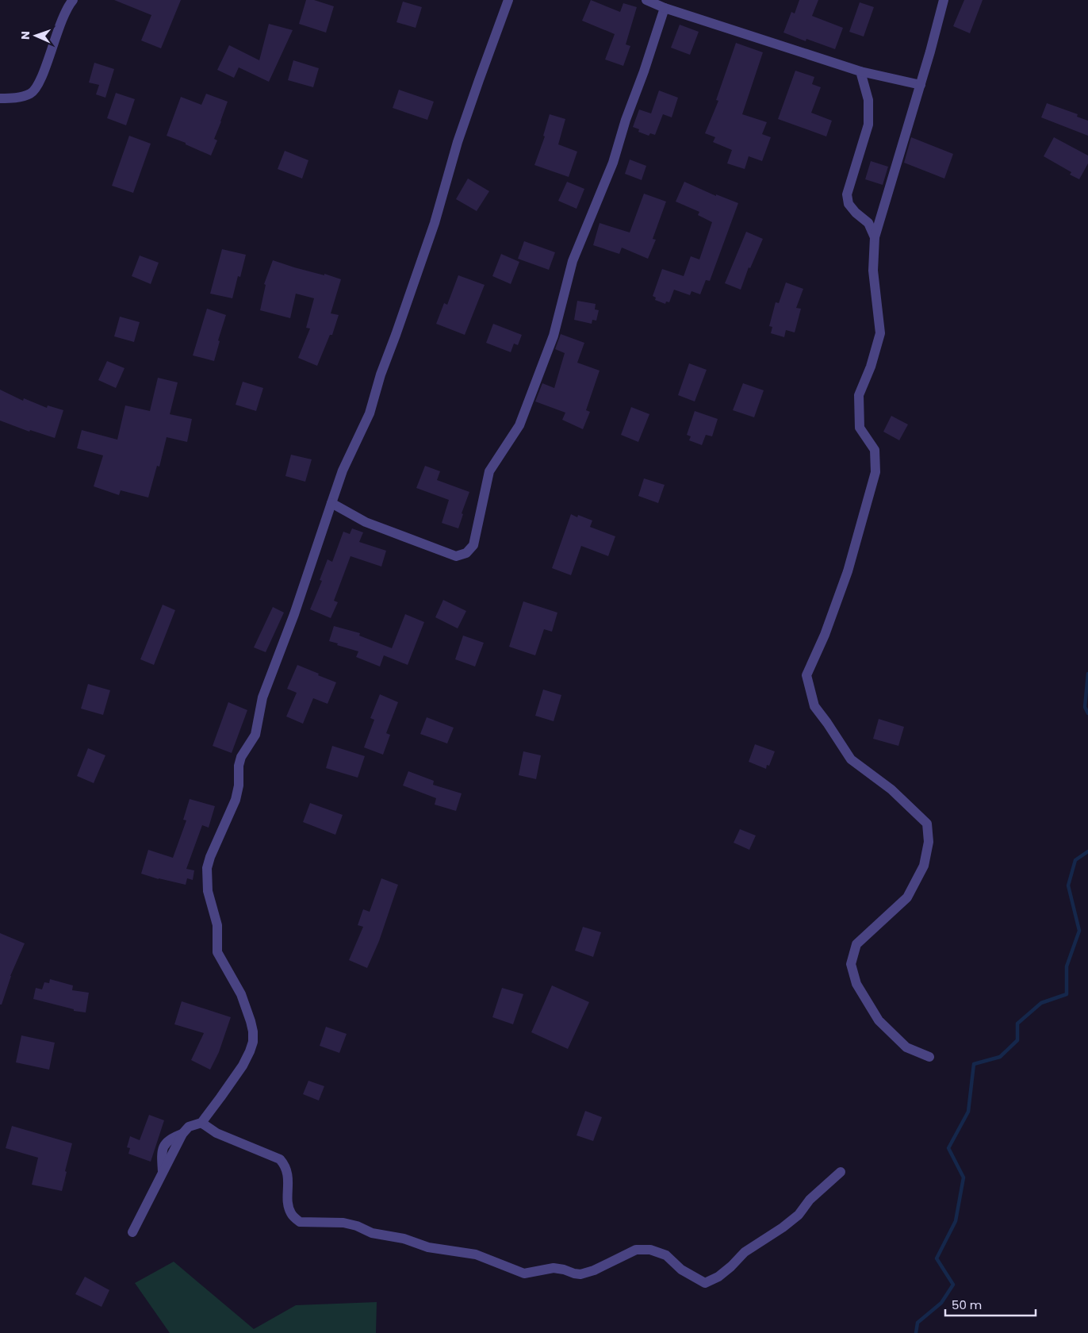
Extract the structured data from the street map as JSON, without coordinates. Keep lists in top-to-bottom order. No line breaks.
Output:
{"scale_bar":"50 m","north":"left"}
